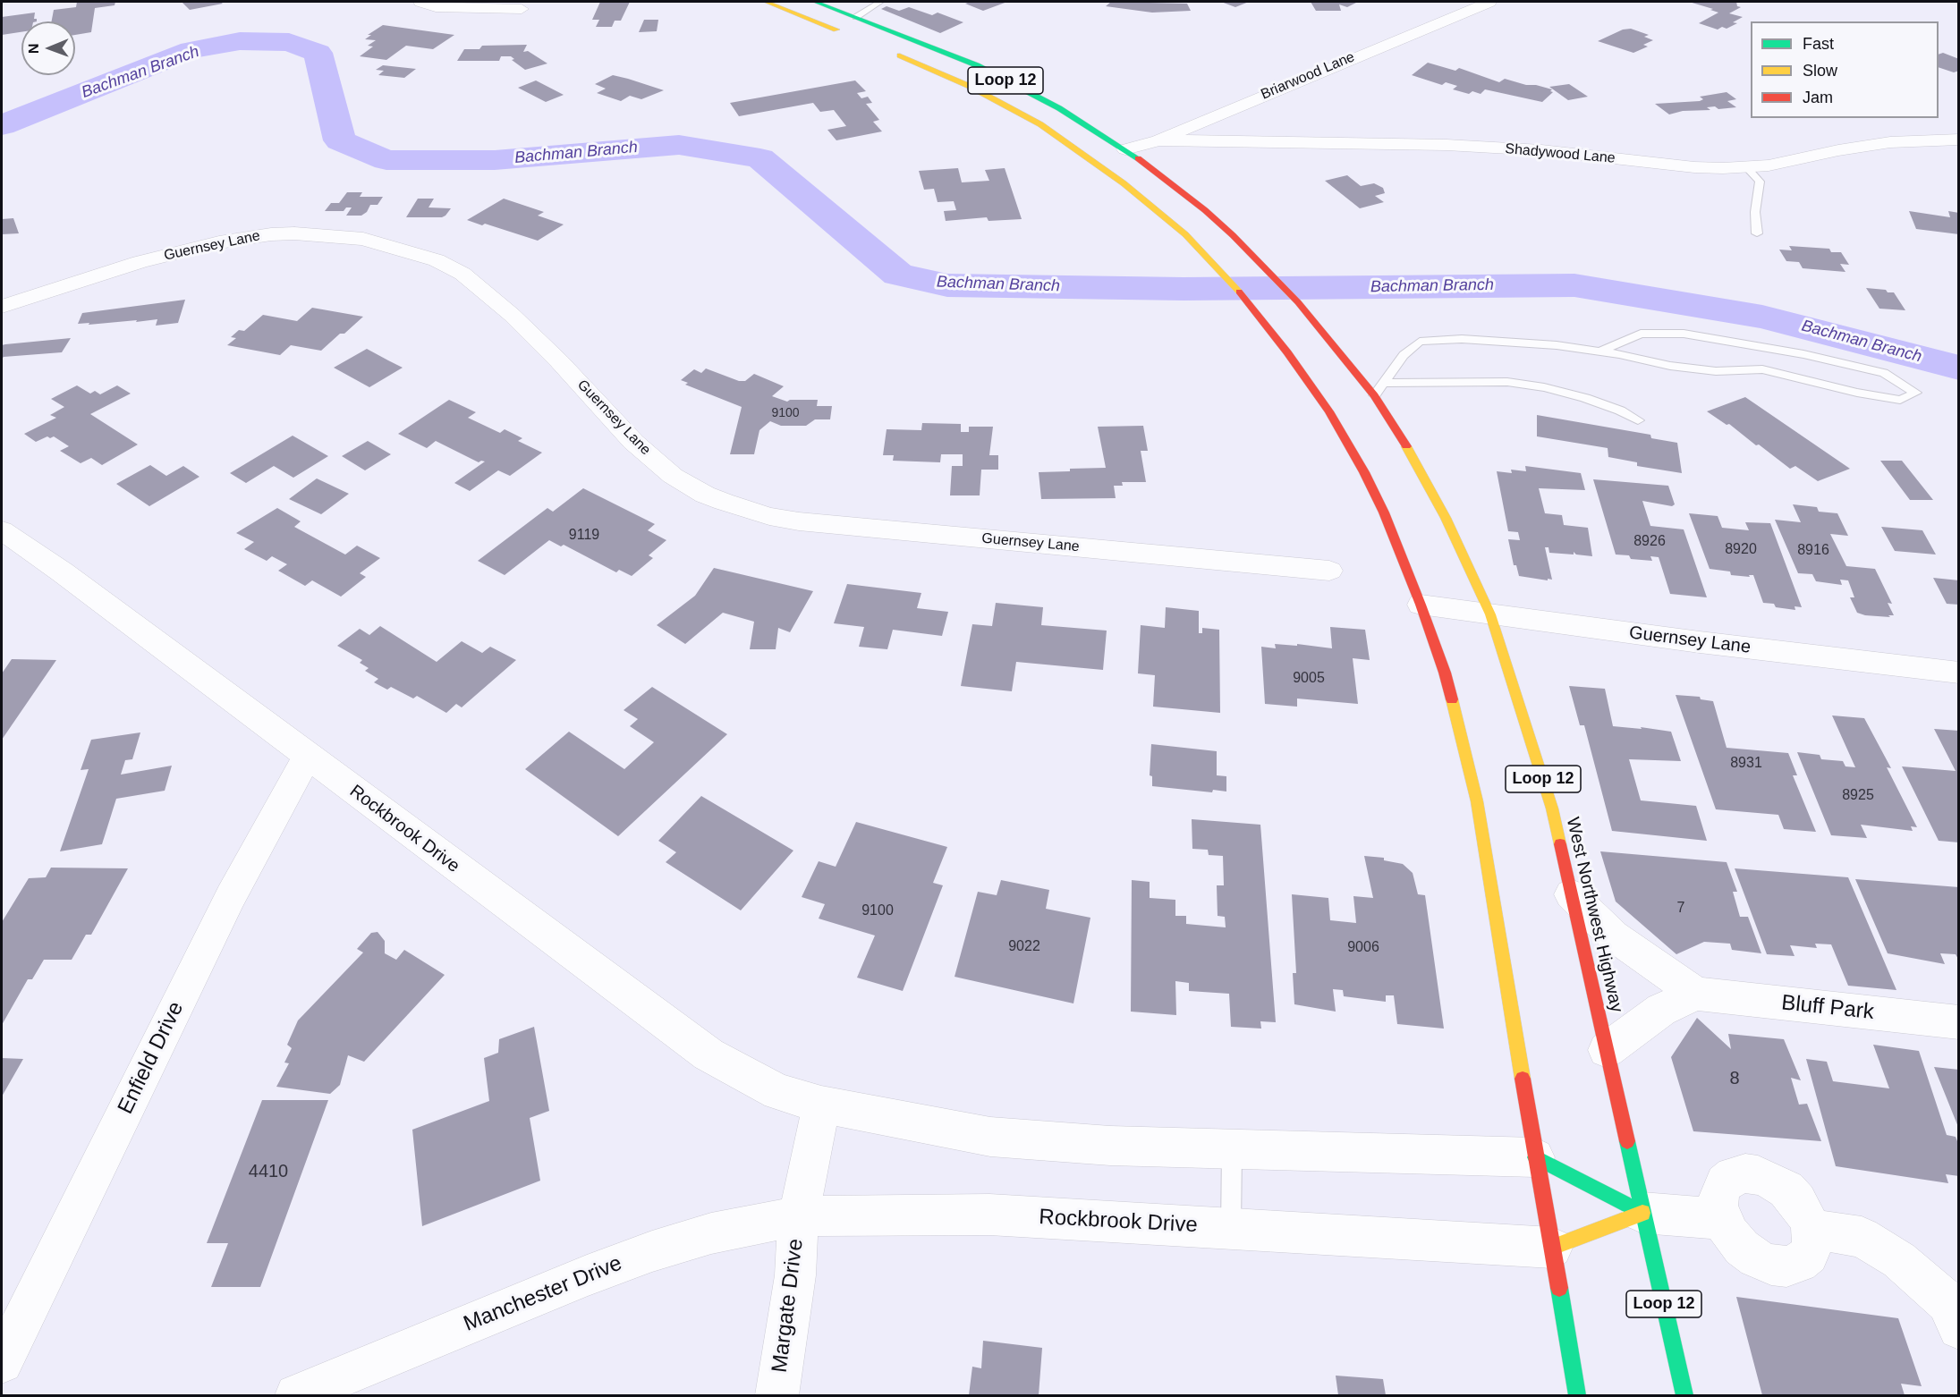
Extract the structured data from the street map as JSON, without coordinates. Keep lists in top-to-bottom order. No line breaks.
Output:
{"streets":{"main road":["Loop 12","West Northwest Highway"],"street":["Briarwood Lane","Shadywood Lane","Guernsey Lane","Rockbrook Drive","Bluff Park","Enfield Drive","Manchester Drive","Margate Drive"]},"crossings":[["Briarwood Lane","Shadywood Lane"],["Briarwood Lane","West Northwest Highway"],["Loop 12","Guernsey Lane"],["Loop 12","Rockbrook Drive"],["Guernsey Lane","West Northwest Highway"],["Rockbrook Drive","Enfield Drive"],["Rockbrook Drive","Manchester Drive"],["Rockbrook Drive","Margate Drive"],["West Northwest Highway","Bluff Park"],["Manchester Drive","Margate Drive"]],"water":["Bachman Branch"],"house_numbers":["9100","9119","8926","8920","8916","9005","8931","8925","7","9100","9022","9006","8","4410"],"legend":["Fast","Slow","Jam"],"north":"left"}
